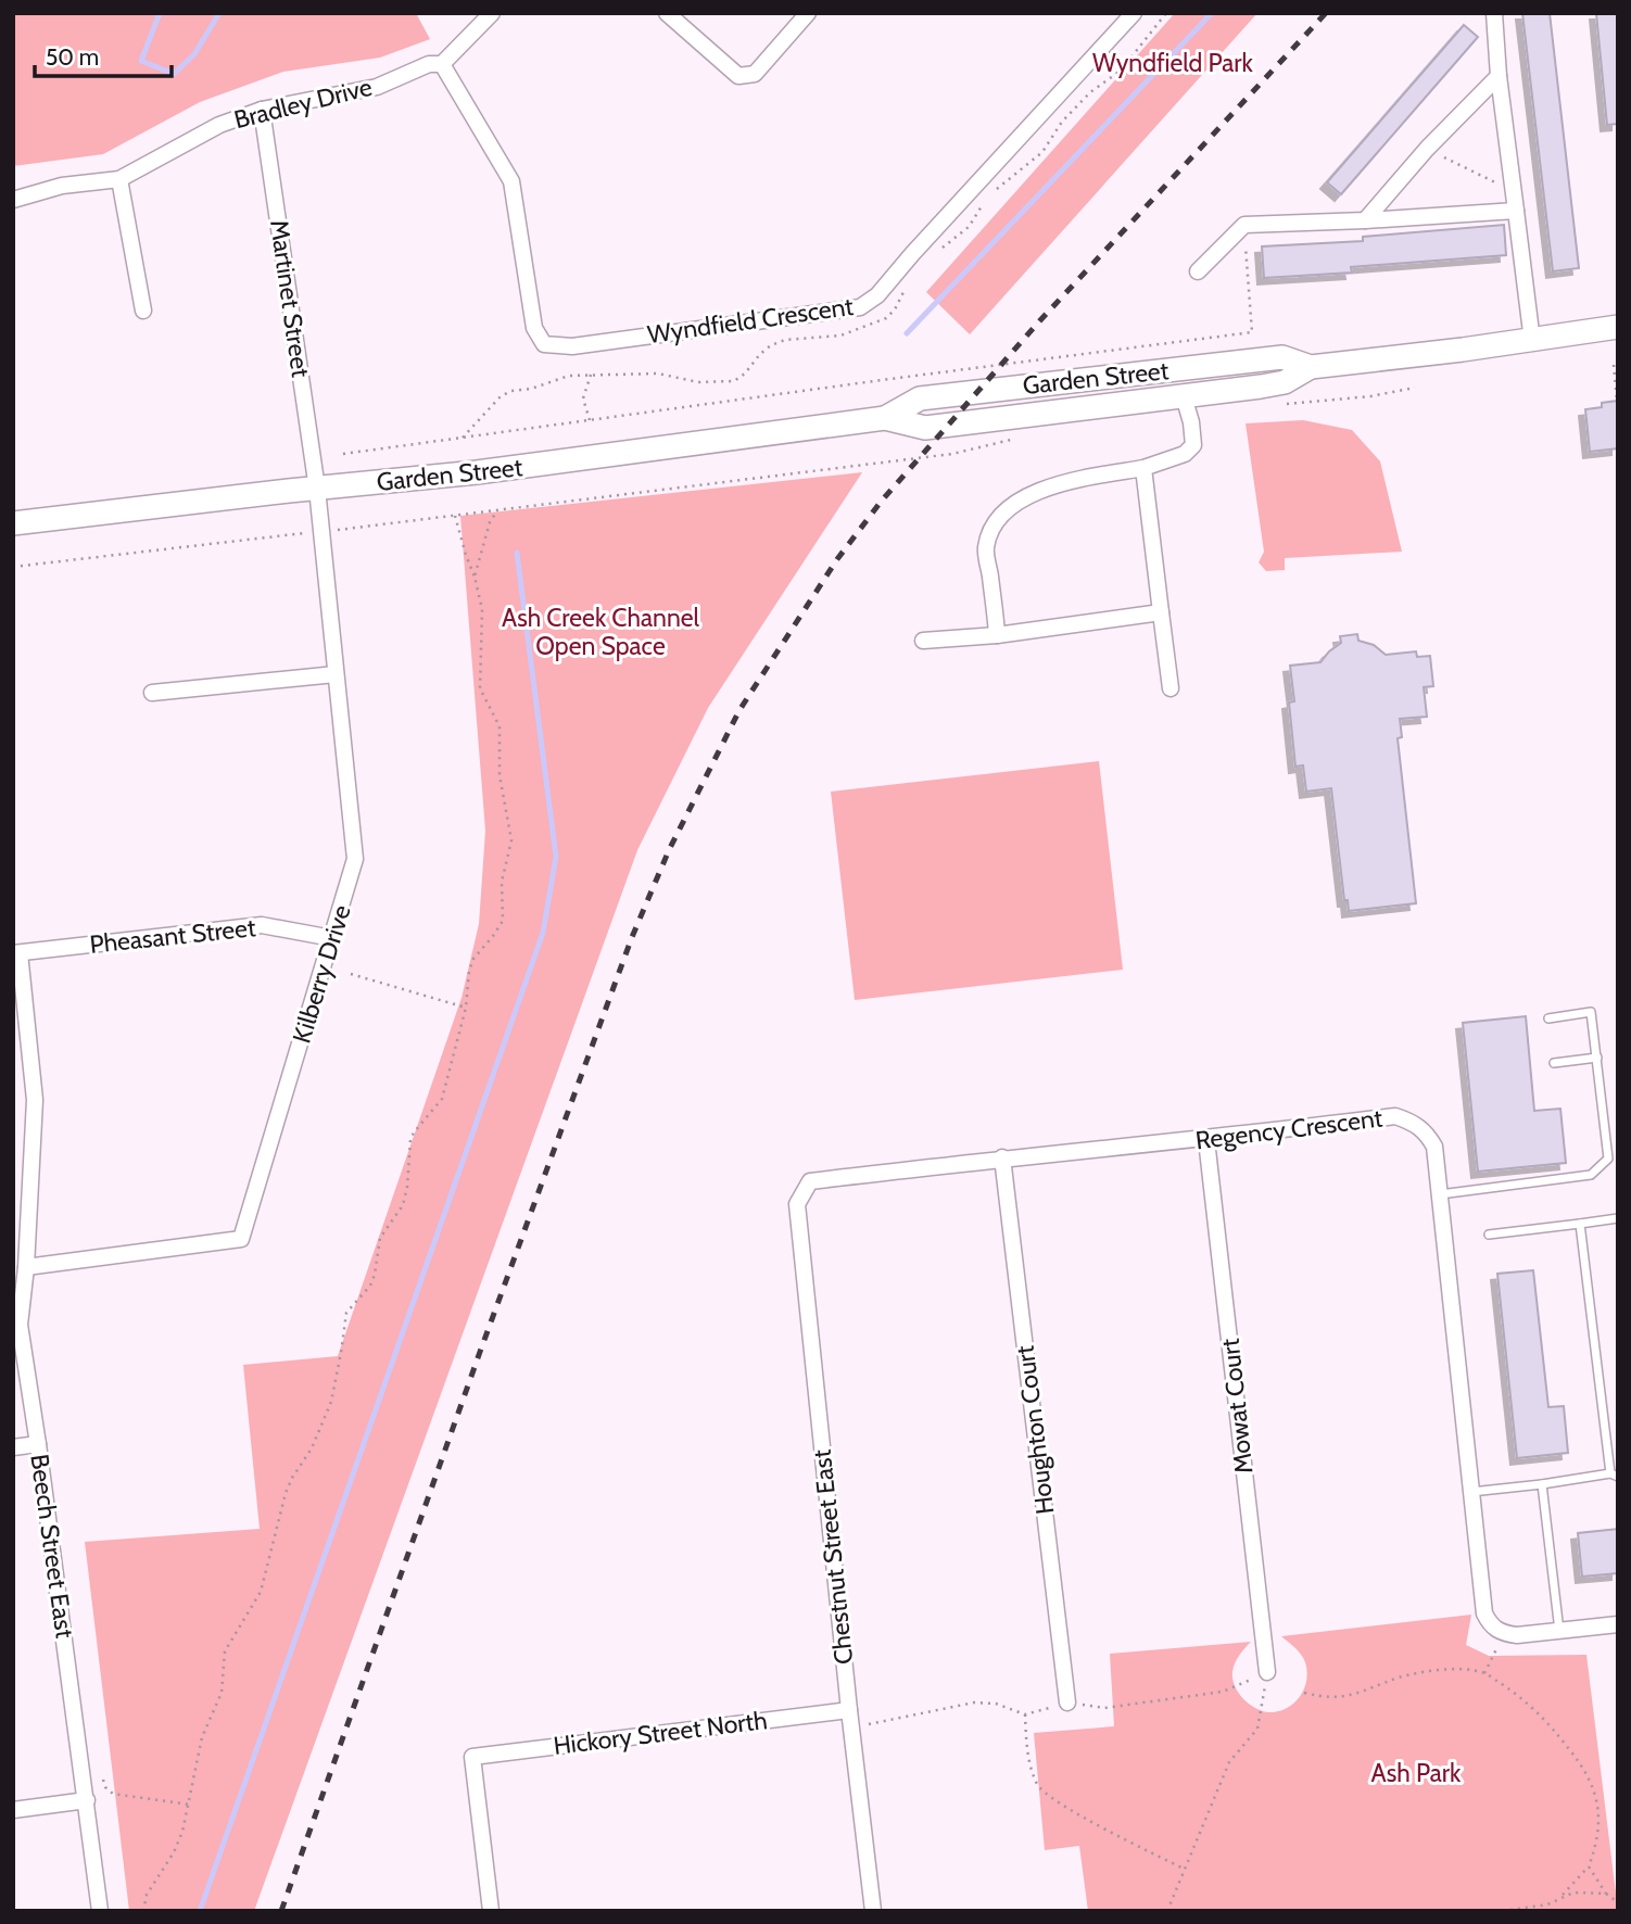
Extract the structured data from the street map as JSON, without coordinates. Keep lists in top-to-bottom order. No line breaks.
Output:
{"streets":{"street":["Bradley Drive","Martinet Street","Wyndfield Crescent","Garden Street","Pheasant Street","Kilberry Drive","Regency Crescent","Mowat Court","Houghton Court","Beech Street East","Chestnut Street East","Hickory Street North"]},"crossings":[["Bradley Drive","Martinet Street"],["Bradley Drive","Wyndfield Crescent"],["Martinet Street","Garden Street"],["Martinet Street","Kilberry Drive"],["Garden Street","Kilberry Drive"],["Pheasant Street","Kilberry Drive"],["Pheasant Street","Beech Street East"],["Kilberry Drive","Beech Street East"],["Regency Crescent","Mowat Court"],["Regency Crescent","Houghton Court"],["Regency Crescent","Chestnut Street East"],["Chestnut Street East","Hickory Street North"]],"parks":["Wyndfield Park","Ash Creek Channel Open Space","Ash Park"],"scale_bar":"50 m"}
